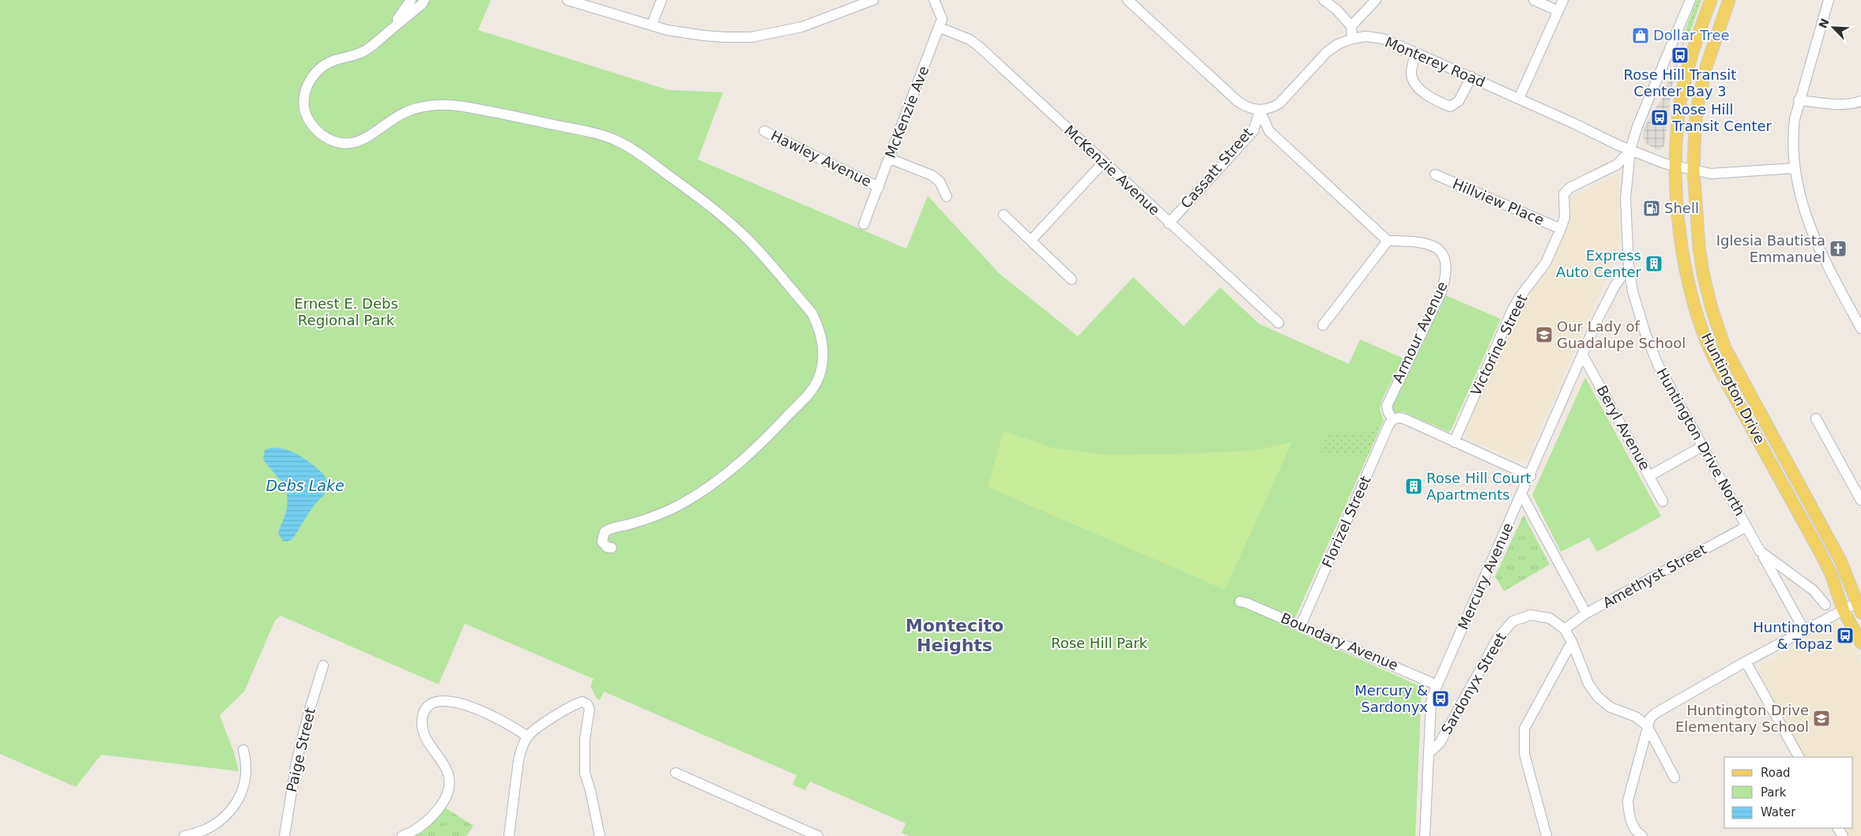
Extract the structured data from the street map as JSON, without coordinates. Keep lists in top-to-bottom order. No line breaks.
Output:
{"streets":{"main road":["Huntington Drive"],"street":["Monterey Road","McKenzie Ave","Hawley Avenue","Cassatt Street","McKenzie Avenue","Hillview Place","Armour Avenue","Victorine Street","Beryl Avenue","Huntington Drive North","Florizel Street","Mercury Avenue","Amethyst Street","Boundary Avenue","Sardonyx Street","Paige Street"]},"crossings":[["Monterey Road","Cassatt Street"],["Monterey Road","Victorine Street"],["Monterey Road","Huntington Drive"],["Monterey Road","Huntington Drive North"],["McKenzie Ave","Hawley Avenue"],["McKenzie Ave","McKenzie Avenue"],["Cassatt Street","McKenzie Avenue"],["Hillview Place","Victorine Street"],["Armour Avenue","Florizel Street"],["Victorine Street","Huntington Drive North"],["Beryl Avenue","Mercury Avenue"],["Huntington Drive North","Mercury Avenue"],["Huntington Drive North","Amethyst Street"],["Florizel Street","Boundary Avenue"],["Mercury Avenue","Boundary Avenue"],["Mercury Avenue","Sardonyx Street"],["Amethyst Street","Sardonyx Street"]],"districts":["Montecito Heights"],"water":["Debs Lake"],"parks":["Ernest E. Debs Regional Park","Rose Hill Park"],"places":{"shop":["Dollar Tree"],"bus stop":["Rose Hill Transit Center Bay 3","Rose Hill Transit Center","Huntington & Topaz","Mercury & Sardonyx"],"fuel station":["Shell"],"church":["Iglesia Bautista Emmanuel"],"building":["Express Auto Center","Rose Hill Court Apartments"],"school or university":["Our Lady of Guadalupe School","Huntington Drive Elementary School"]},"legend":["Road","Park","Water"],"north":"top left"}
